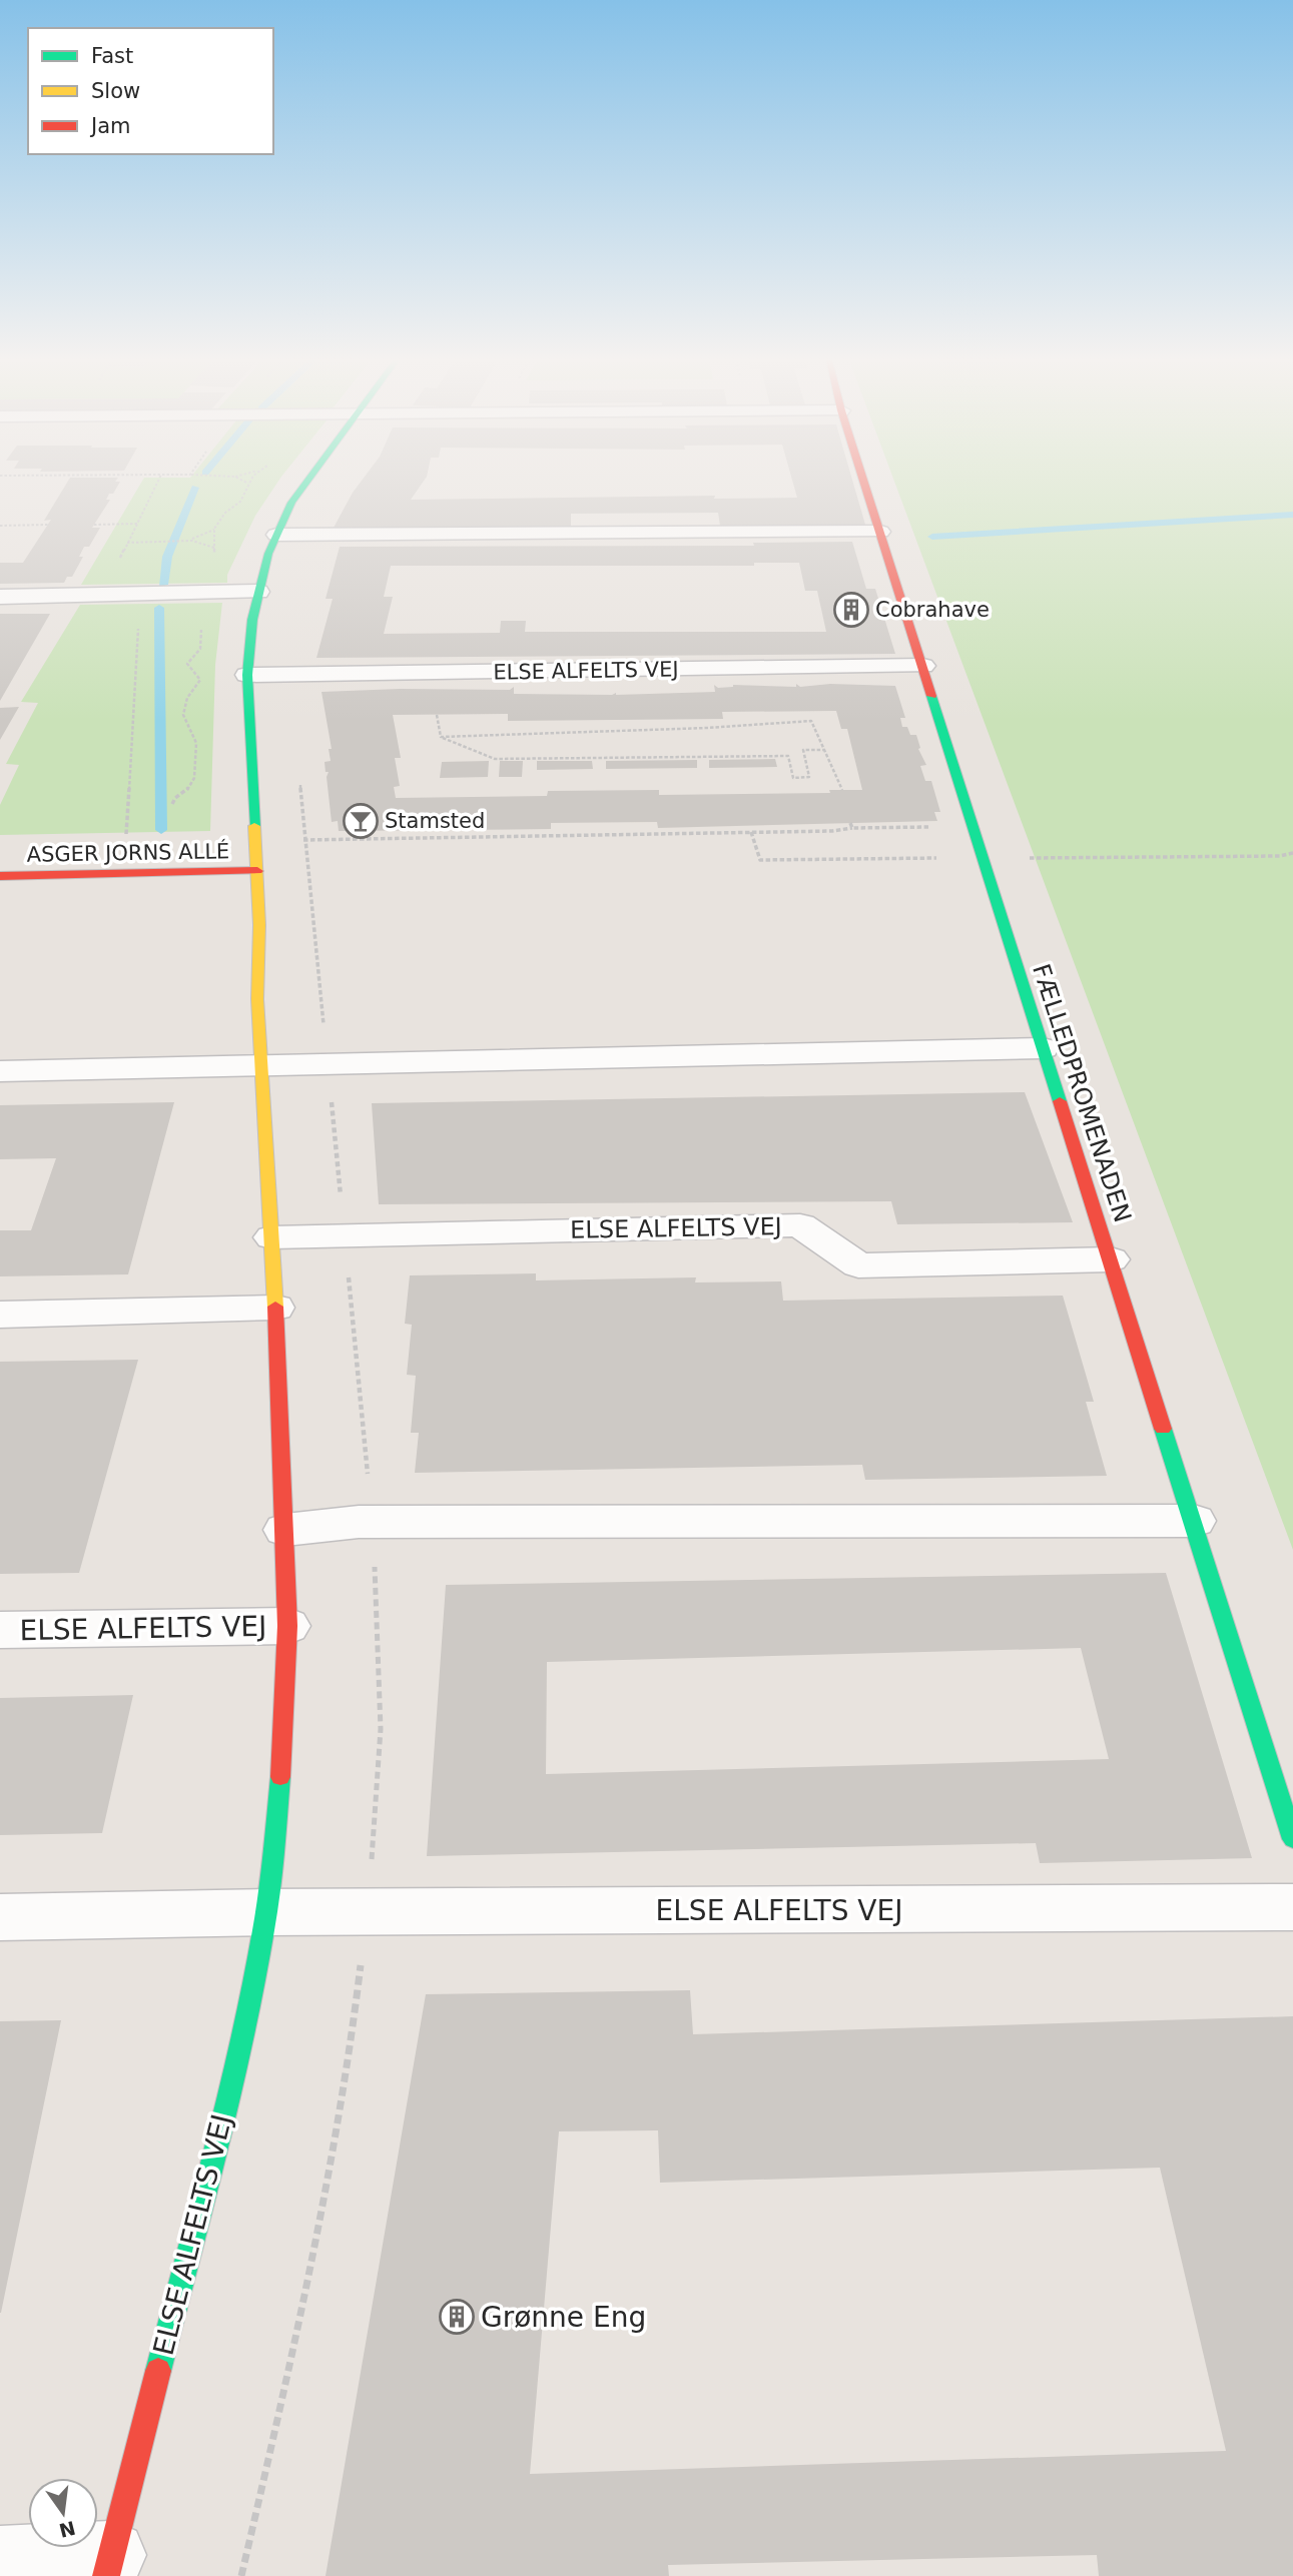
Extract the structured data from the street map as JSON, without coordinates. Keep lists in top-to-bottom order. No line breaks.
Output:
{"streets":{"street":["ELSE ALFELTS VEJ","ASGER JORNS ALLÉ","FÆLLEDPROMENADEN"]},"crossings":[["ELSE ALFELTS VEJ","ASGER JORNS ALLÉ"],["ELSE ALFELTS VEJ","FÆLLEDPROMENADEN"]],"places":{"building":["Cobrahave","Grønne Eng"],"bar":["Stamsted"]},"legend":["Fast","Slow","Jam"],"north":"bottom"}
